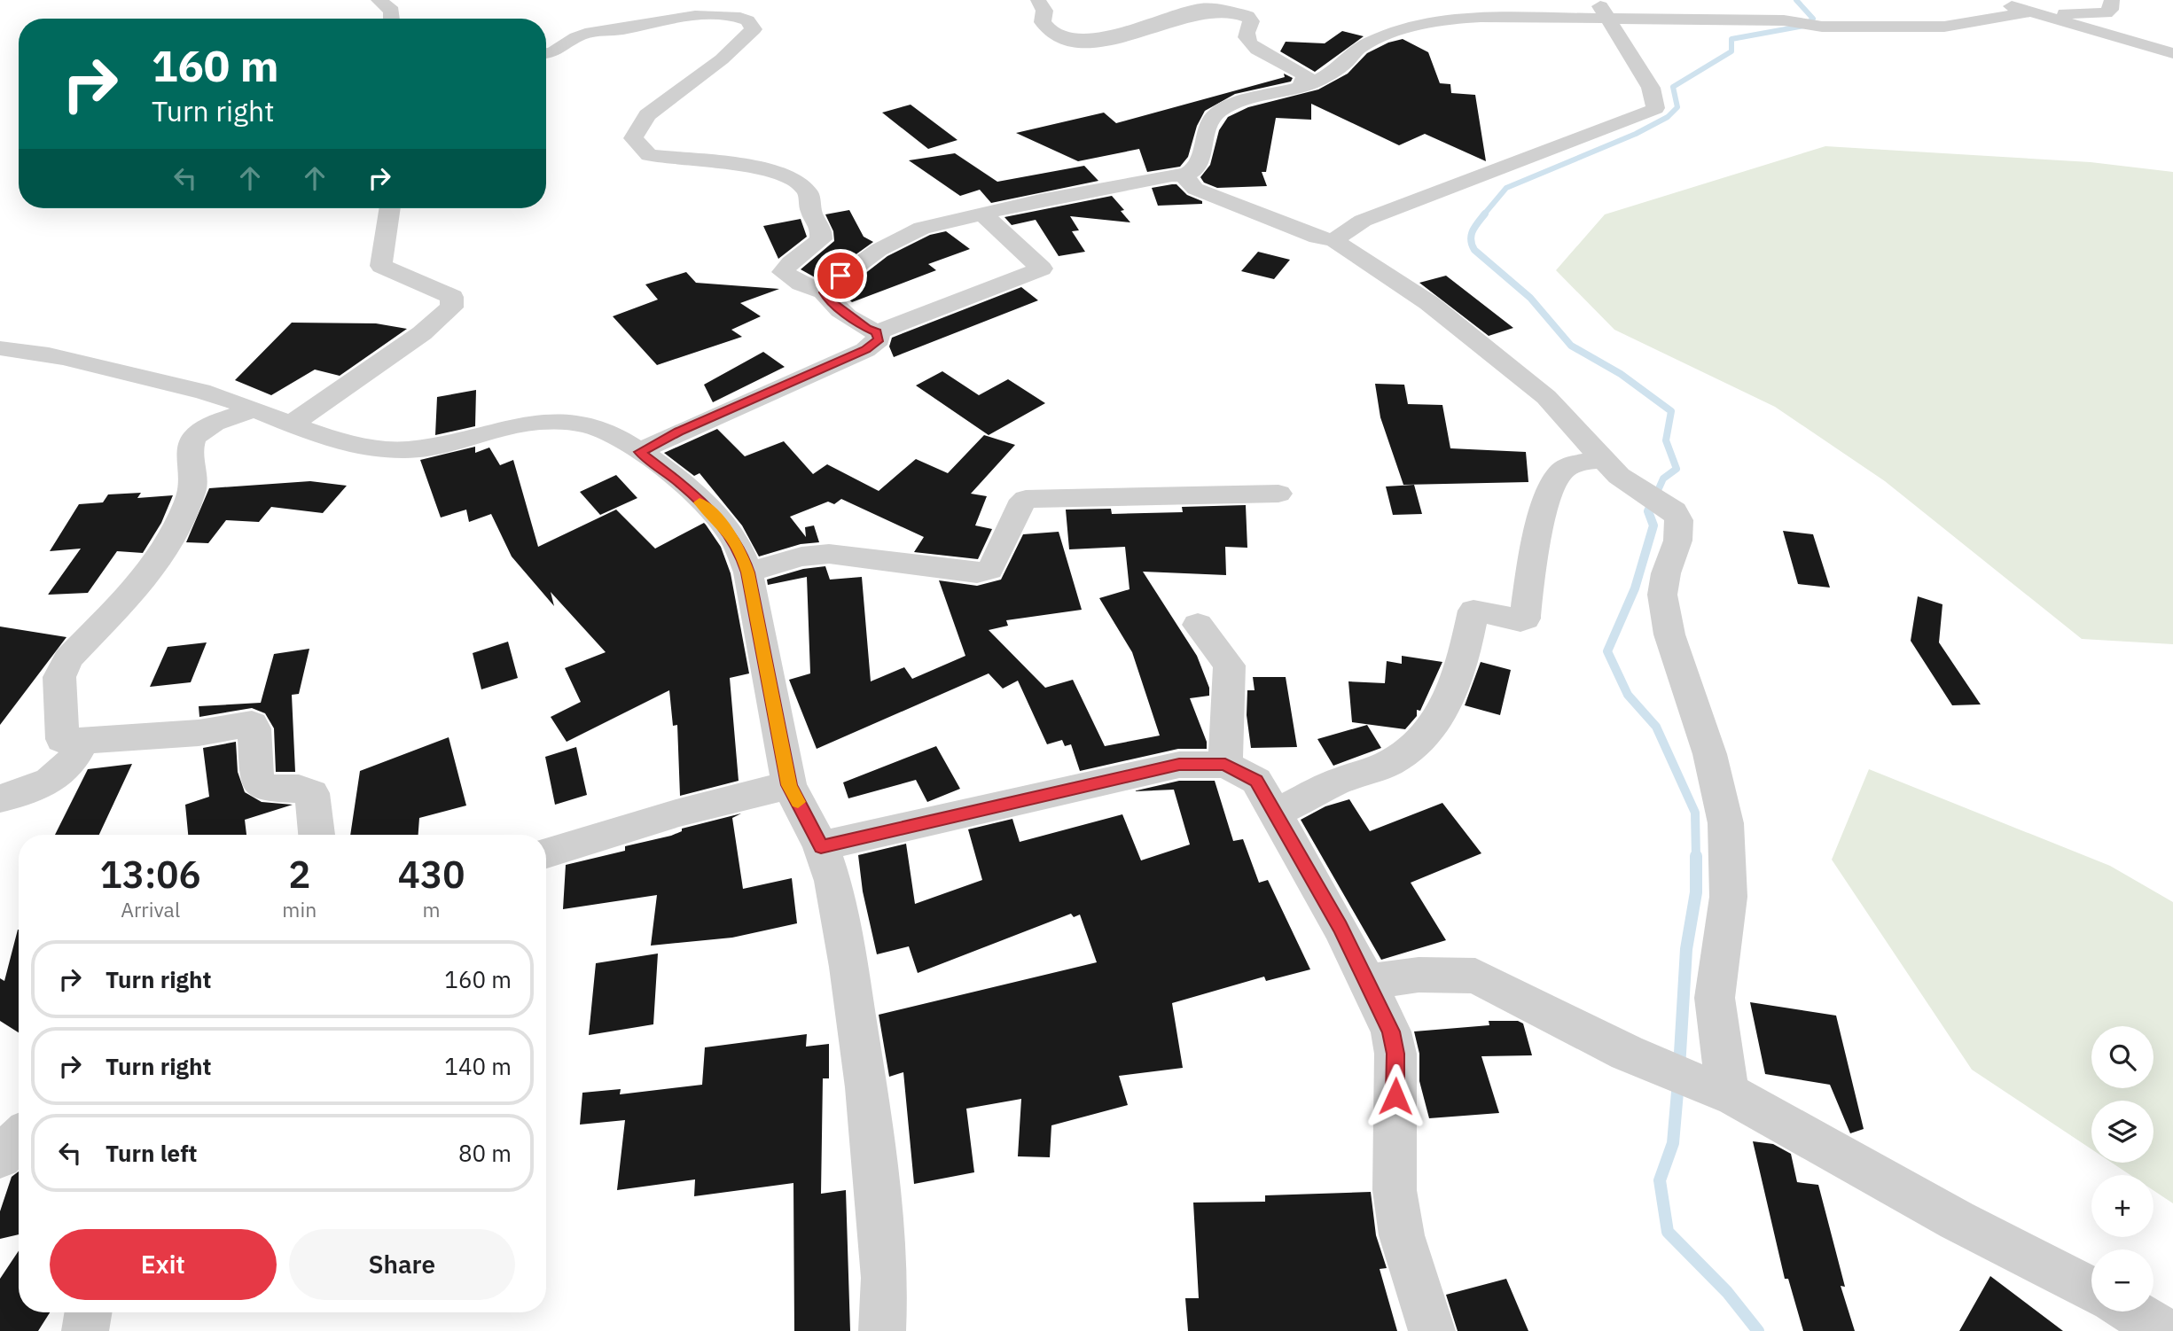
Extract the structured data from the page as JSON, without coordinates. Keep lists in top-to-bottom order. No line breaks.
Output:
{"page":{"turn":["160 m","Turn right"],"eta":["13:06","Arrival","2","min","430","m"],"list":[{"name":"Turn right","value":"160 m"},{"name":"Turn right","value":"140 m"},{"name":"Turn left","value":"80 m"}],"map_buttons":["+","−"],"buttons":["Exit","Share"]}}
